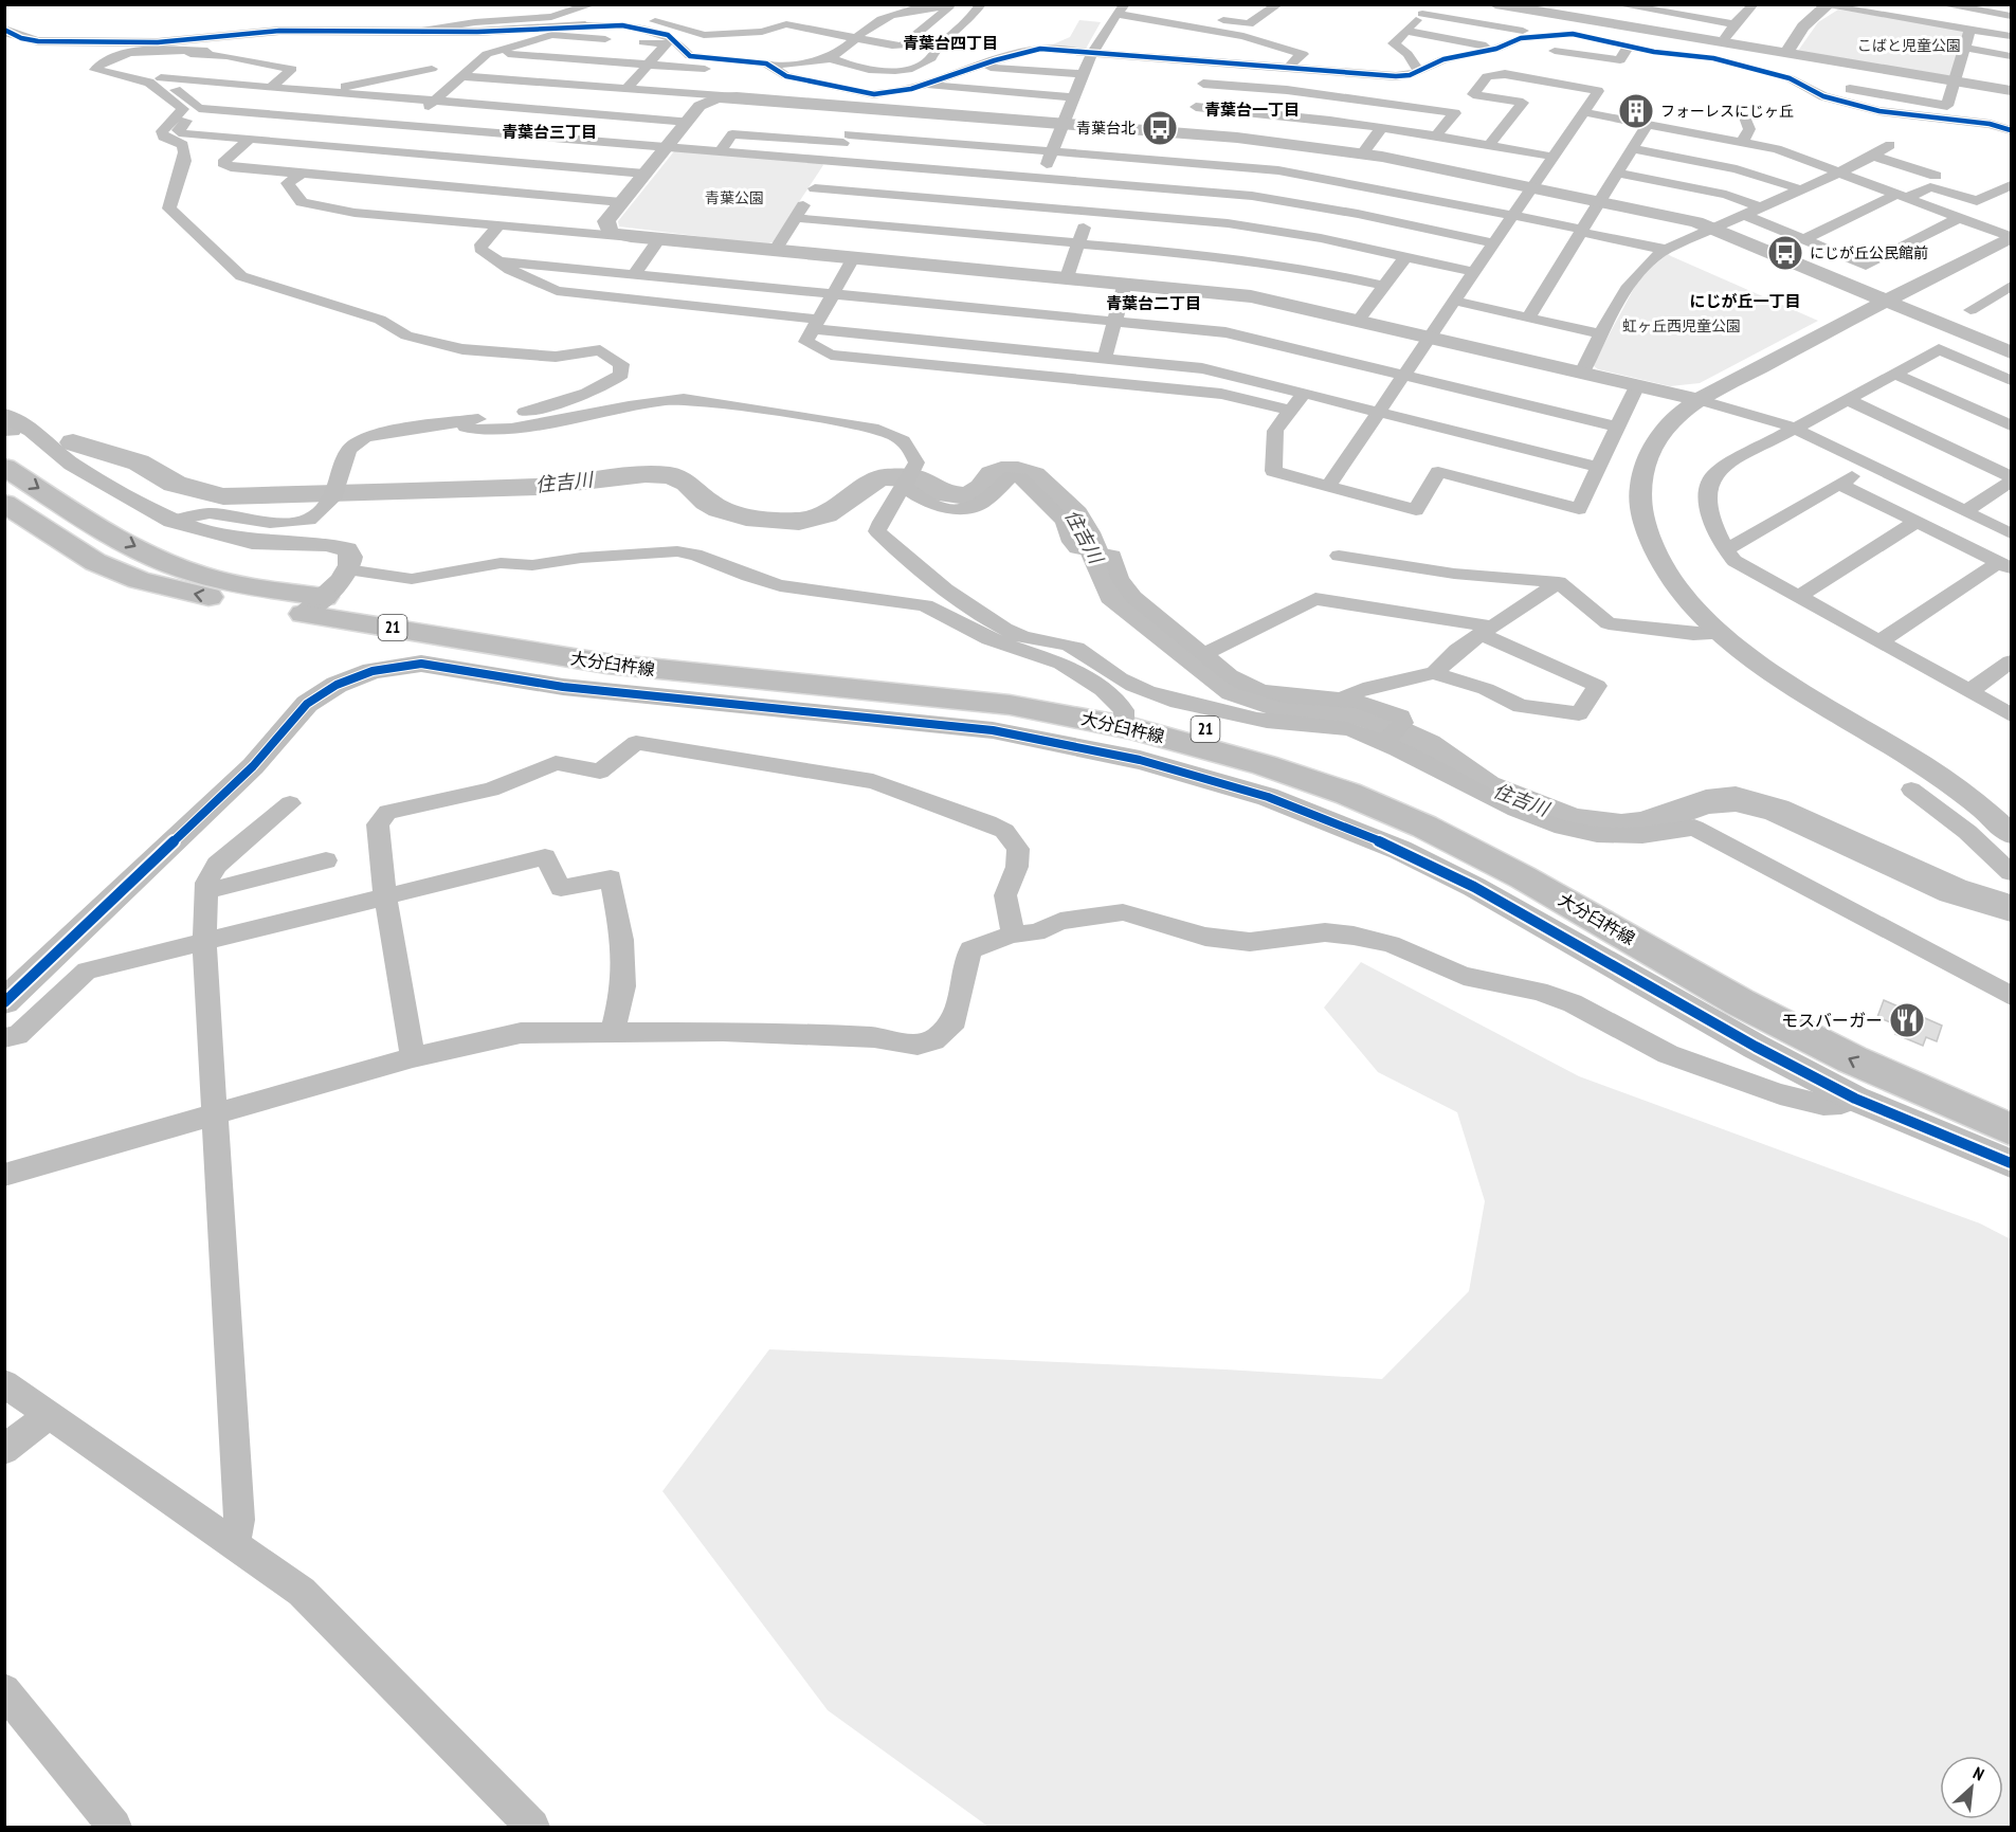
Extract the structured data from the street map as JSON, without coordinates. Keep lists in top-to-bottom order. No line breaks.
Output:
{"streets":{"main road":["21","大分臼杵線"]},"districts":["青葉台四丁目","青葉台一丁目","青葉台三丁目","にじが丘一丁目","青葉台二丁目"],"water":["住吉川"],"parks":["こばと児童公園","青葉公園","虹ヶ丘西児童公園"],"places":{"building":["フォーレスにじヶ丘"],"bus stop":["青葉台北","にじが丘公民館前"],"restaurant":["モスバーガー"]},"north":"top right"}
